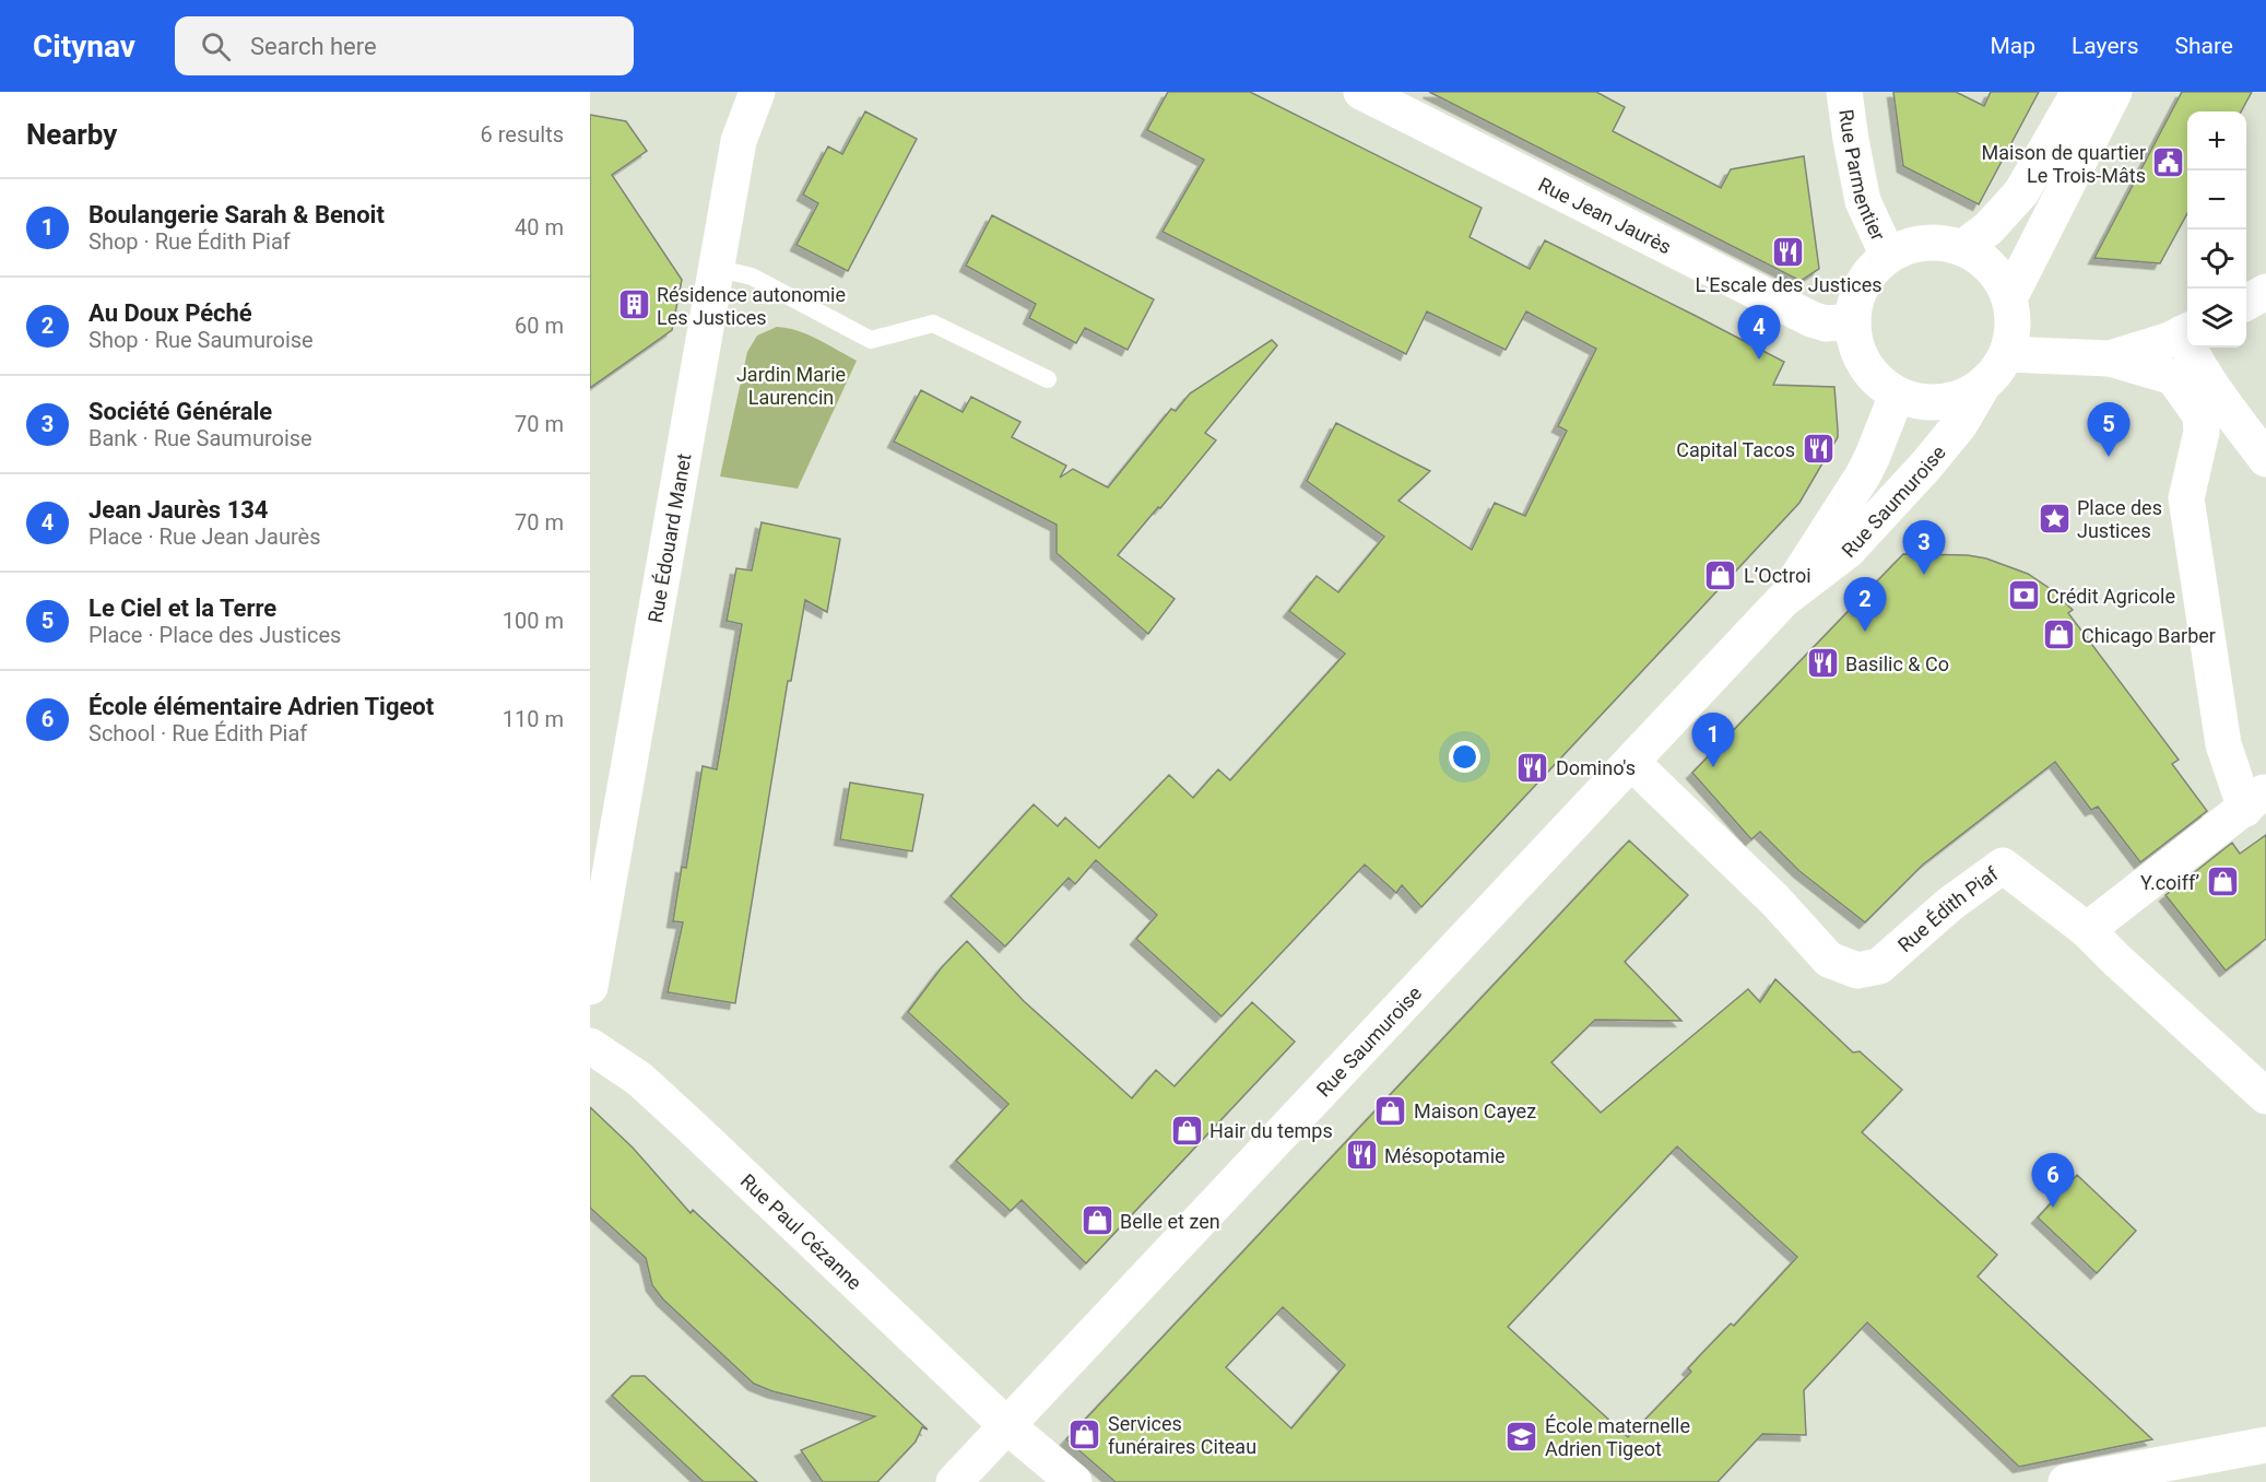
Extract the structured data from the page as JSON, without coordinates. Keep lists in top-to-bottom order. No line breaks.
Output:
{"streets":{"street":["Rue Parmentier","Rue Jean Jaurès","Rue Saumuroise","Rue Édouard Manet","Rue Édith Piaf","Rue Paul Cézanne"]},"crossings":[["Rue Parmentier","Rue Jean Jaurès"],["Rue Parmentier","Rue Saumuroise"],["Rue Jean Jaurès","Rue Saumuroise"],["Rue Saumuroise","Rue Édith Piaf"],["Rue Saumuroise","Rue Paul Cézanne"]],"parks":["Jardin Marie Laurencin"],"places":{"public building":["Maison de quartier Le Trois-Mâts"],"restaurant":["L'Escale des Justices","Capital Tacos","Basilic & Co","Domino's","Mésopotamie"],"building":["Résidence autonomie Les Justices"],"place":["Place des Justices"],"shop":["L’Octroi","Chicago Barber","Y.coiff’","Maison Cayez","Hair du temps","Belle et zen","Services funéraires Citeau"],"bank":["Crédit Agricole"],"school or university":["École maternelle Adrien Tigeot"]},"page":{"header":"Citynav","search":"Search here","nav":["Map","Layers","Share"],"heading":["Nearby","6 results"],"map_buttons":["+","−"],"list":[{"mark":"1","name":"Boulangerie Sarah & Benoit","note":"Shop · Rue Édith Piaf","value":"40 m"},{"mark":"2","name":"Au Doux Péché","note":"Shop · Rue Saumuroise","value":"60 m"},{"mark":"3","name":"Société Générale","note":"Bank · Rue Saumuroise","value":"70 m"},{"mark":"4","name":"Jean Jaurès 134","note":"Place · Rue Jean Jaurès","value":"70 m"},{"mark":"5","name":"Le Ciel et la Terre","note":"Place · Place des Justices","value":"100 m"},{"mark":"6","name":"École élémentaire Adrien Tigeot","note":"School · Rue Édith Piaf","value":"110 m"}],"pins":["4","5","3","2","1","6"]}}
